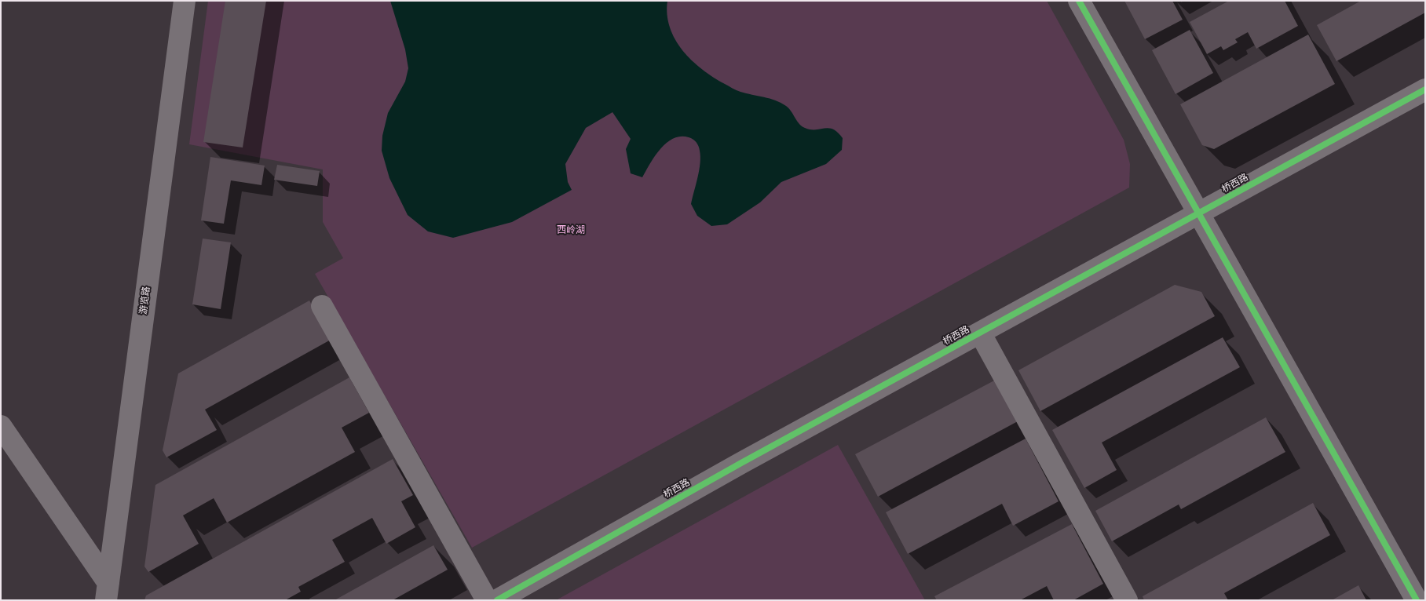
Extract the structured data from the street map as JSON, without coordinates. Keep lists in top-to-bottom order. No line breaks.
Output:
{"streets":{"street":["桥西路","游览路"]},"parks":["西岭湖"]}
